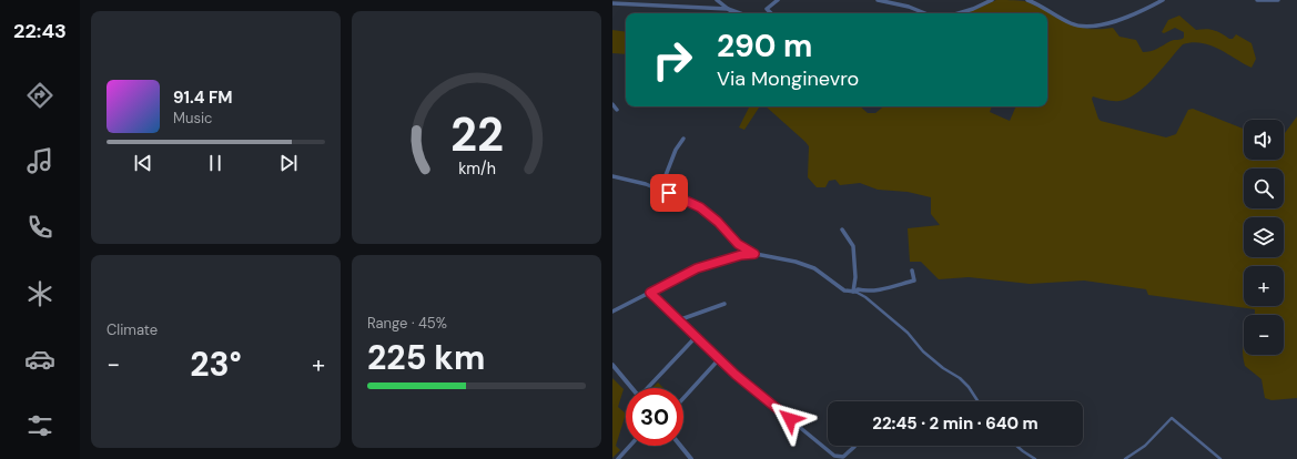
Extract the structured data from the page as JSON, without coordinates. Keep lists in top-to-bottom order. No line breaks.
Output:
{"page":{"tabs":"22:43","turn":["290 m","Via Monginevro"],"song":["91.4 FM","Music"],"map_buttons":["+","−"],"tile":["Climate",["Range · 45%","225 km"]],"heat":["−","23°","+"],"limit":"30","trip":"22:45 · 2 min · 640 m","gauge":["22","km/h"]}}
